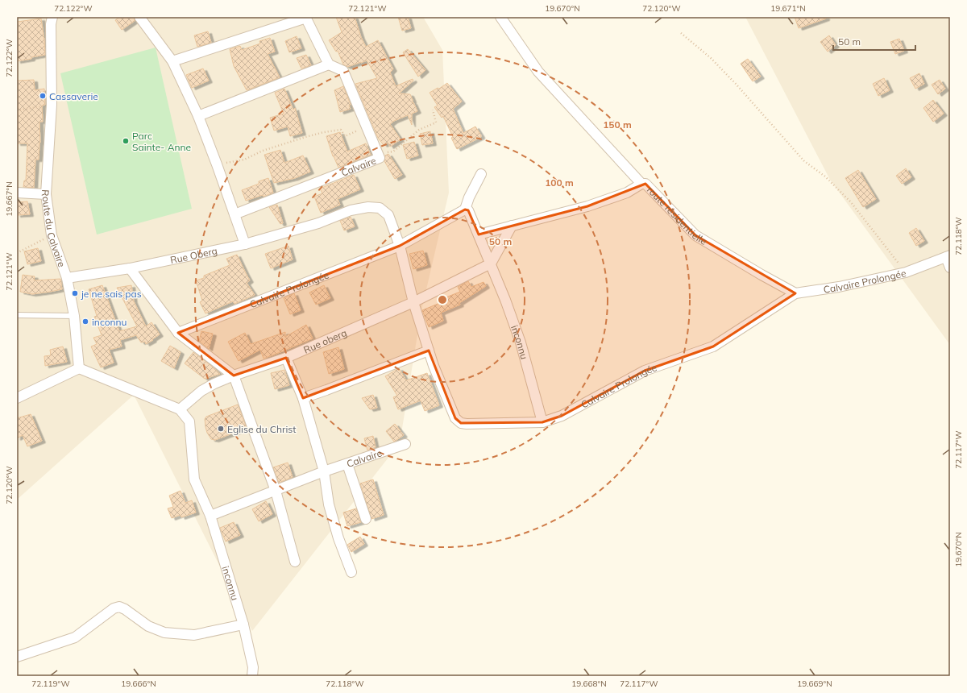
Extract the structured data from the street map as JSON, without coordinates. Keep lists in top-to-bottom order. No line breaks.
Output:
{"streets":{"street":["Calvaire","route résidentielle","Route du Calvaire","Rue Oberg","Calvaire Prolongée","Rue oberg","inconnu"]},"crossings":[["route résidentielle","Calvaire Prolongée"],["route résidentielle","inconnu"],["Route du Calvaire","Rue Oberg"],["Rue Oberg","Calvaire Prolongée"],["Calvaire Prolongée","Rue oberg"],["Calvaire Prolongée","inconnu"]],"places":["Cassaverie","Parc Sainte- Anne","je ne sais pas","inconnu","Eglise du Christ"],"scale_bar":"50 m","coordinates":["72.122°W","72.121°W","19.670°N","72.120°W","19.671°N","19.667°N","72.118°W","72.117°W","72.119°W","19.666°N","19.668°N","19.669°N"],"rings":["150 m","100 m","50 m"]}
